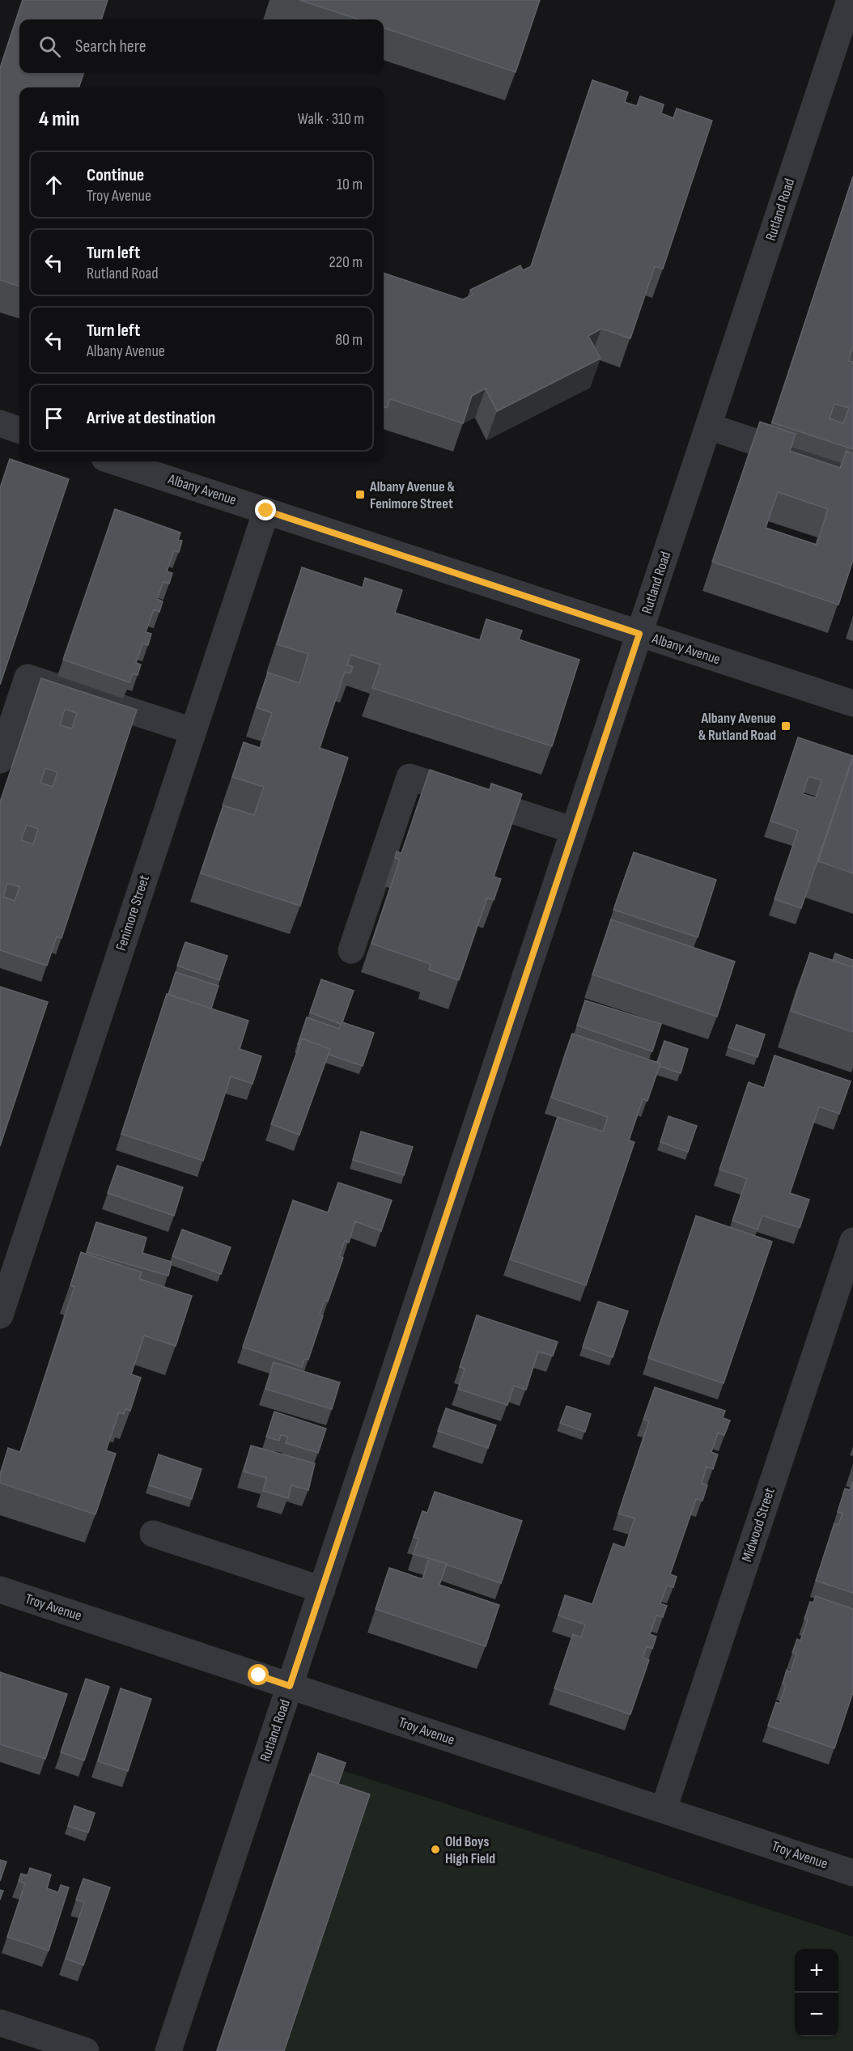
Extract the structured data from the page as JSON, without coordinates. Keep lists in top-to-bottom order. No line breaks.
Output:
{"streets":{"street":["Rutland Road","Albany Avenue","Fenimore Street","Midwood Street","Troy Avenue"]},"crossings":[["Rutland Road","Albany Avenue"],["Rutland Road","Troy Avenue"],["Albany Avenue","Fenimore Street"],["Midwood Street","Troy Avenue"]],"places":{"transit":["Albany Avenue & Fenimore Street","Albany Avenue & Rutland Road"],"other":["Old Boys High Field"]},"page":{"search":"Search here","heading":["4 min","Walk · 310 m"],"list":[["Continue","Troy Avenue","10 m"],["Turn left","Rutland Road","220 m"],["Turn left","Albany Avenue","80 m"],"Arrive at destination"],"map_buttons":["+","−"]}}
